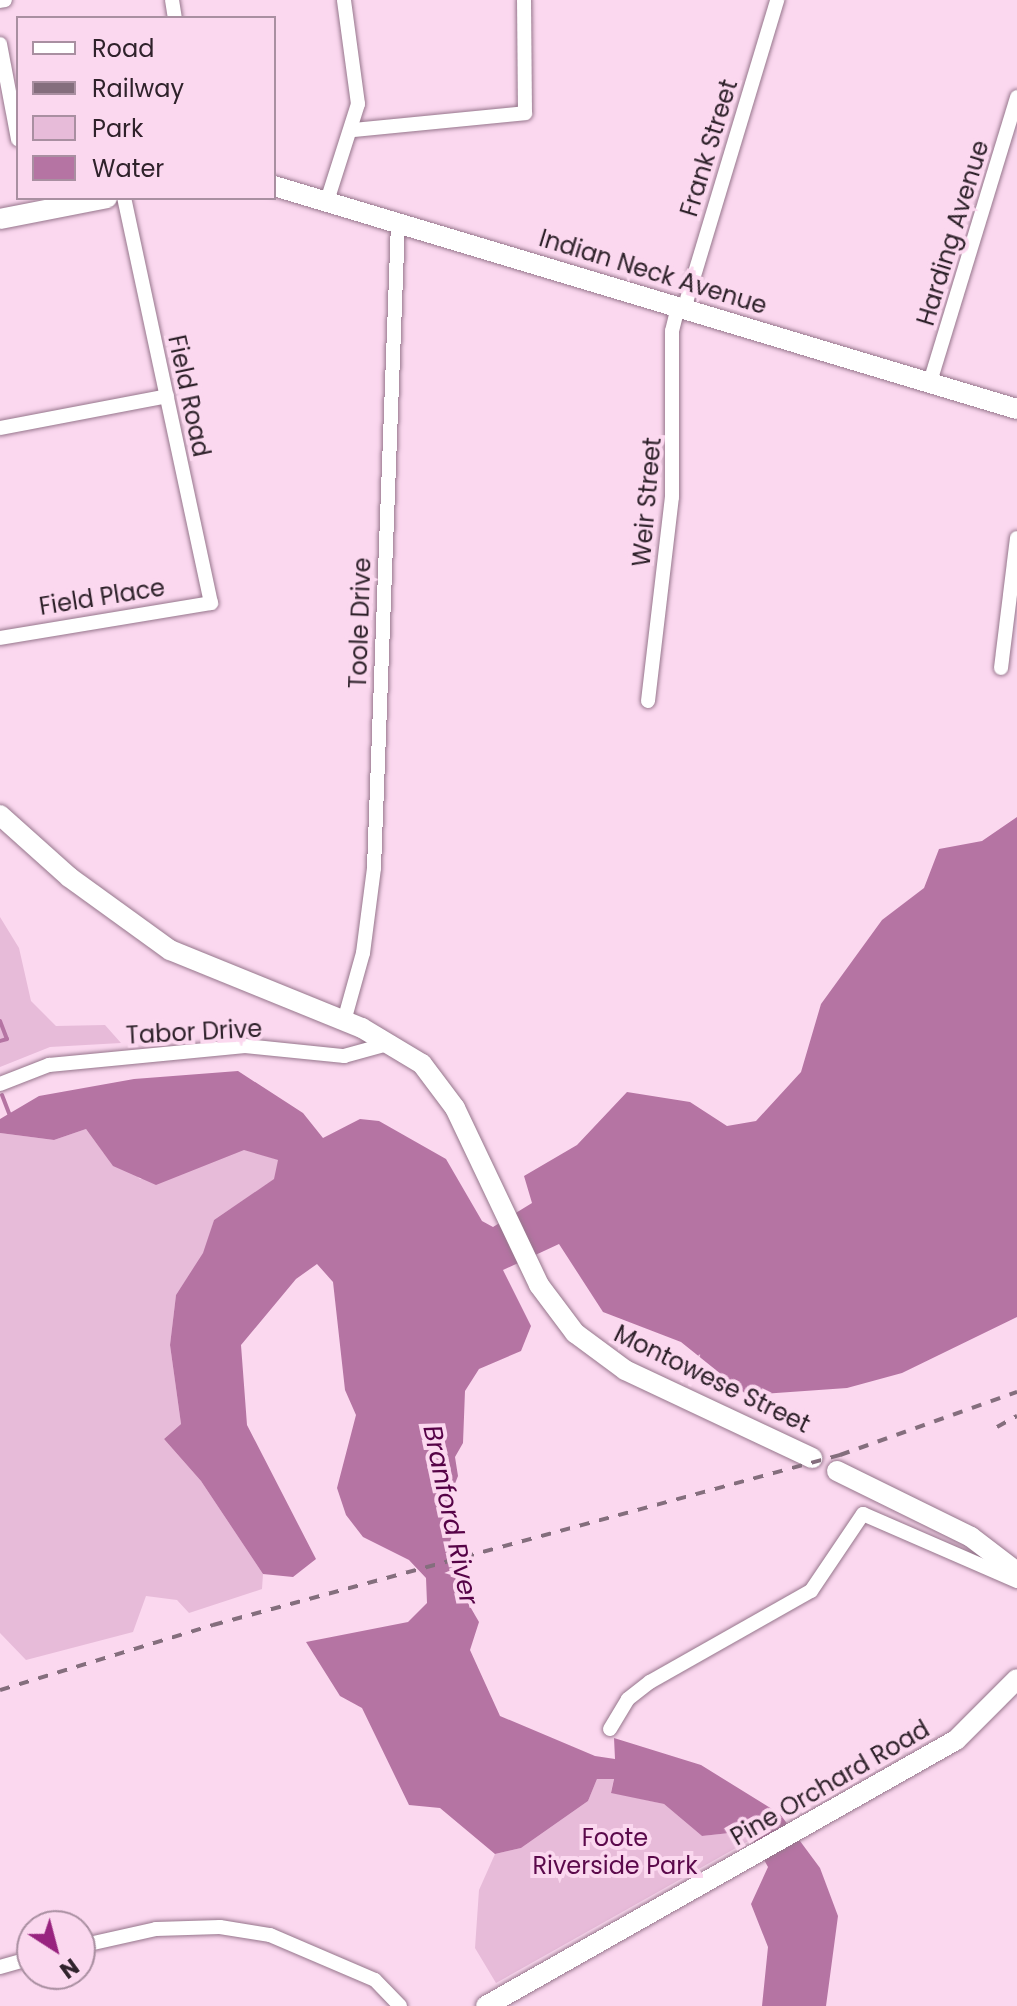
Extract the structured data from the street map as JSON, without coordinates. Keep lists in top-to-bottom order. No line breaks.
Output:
{"streets":{"street":["Frank Street","Harding Avenue","Indian Neck Avenue","Field Road","Weir Street","Field Place","Toole Drive","Tabor Drive","Montowese Street","Pine Orchard Road"]},"crossings":[["Frank Street","Indian Neck Avenue"],["Frank Street","Weir Street"],["Harding Avenue","Indian Neck Avenue"],["Indian Neck Avenue","Weir Street"],["Indian Neck Avenue","Toole Drive"],["Field Road","Field Place"],["Toole Drive","Montowese Street"],["Tabor Drive","Montowese Street"]],"water":["Branford River"],"parks":["Foote Riverside Park"],"legend":["Road","Railway","Park","Water"],"north":"bottom right"}
